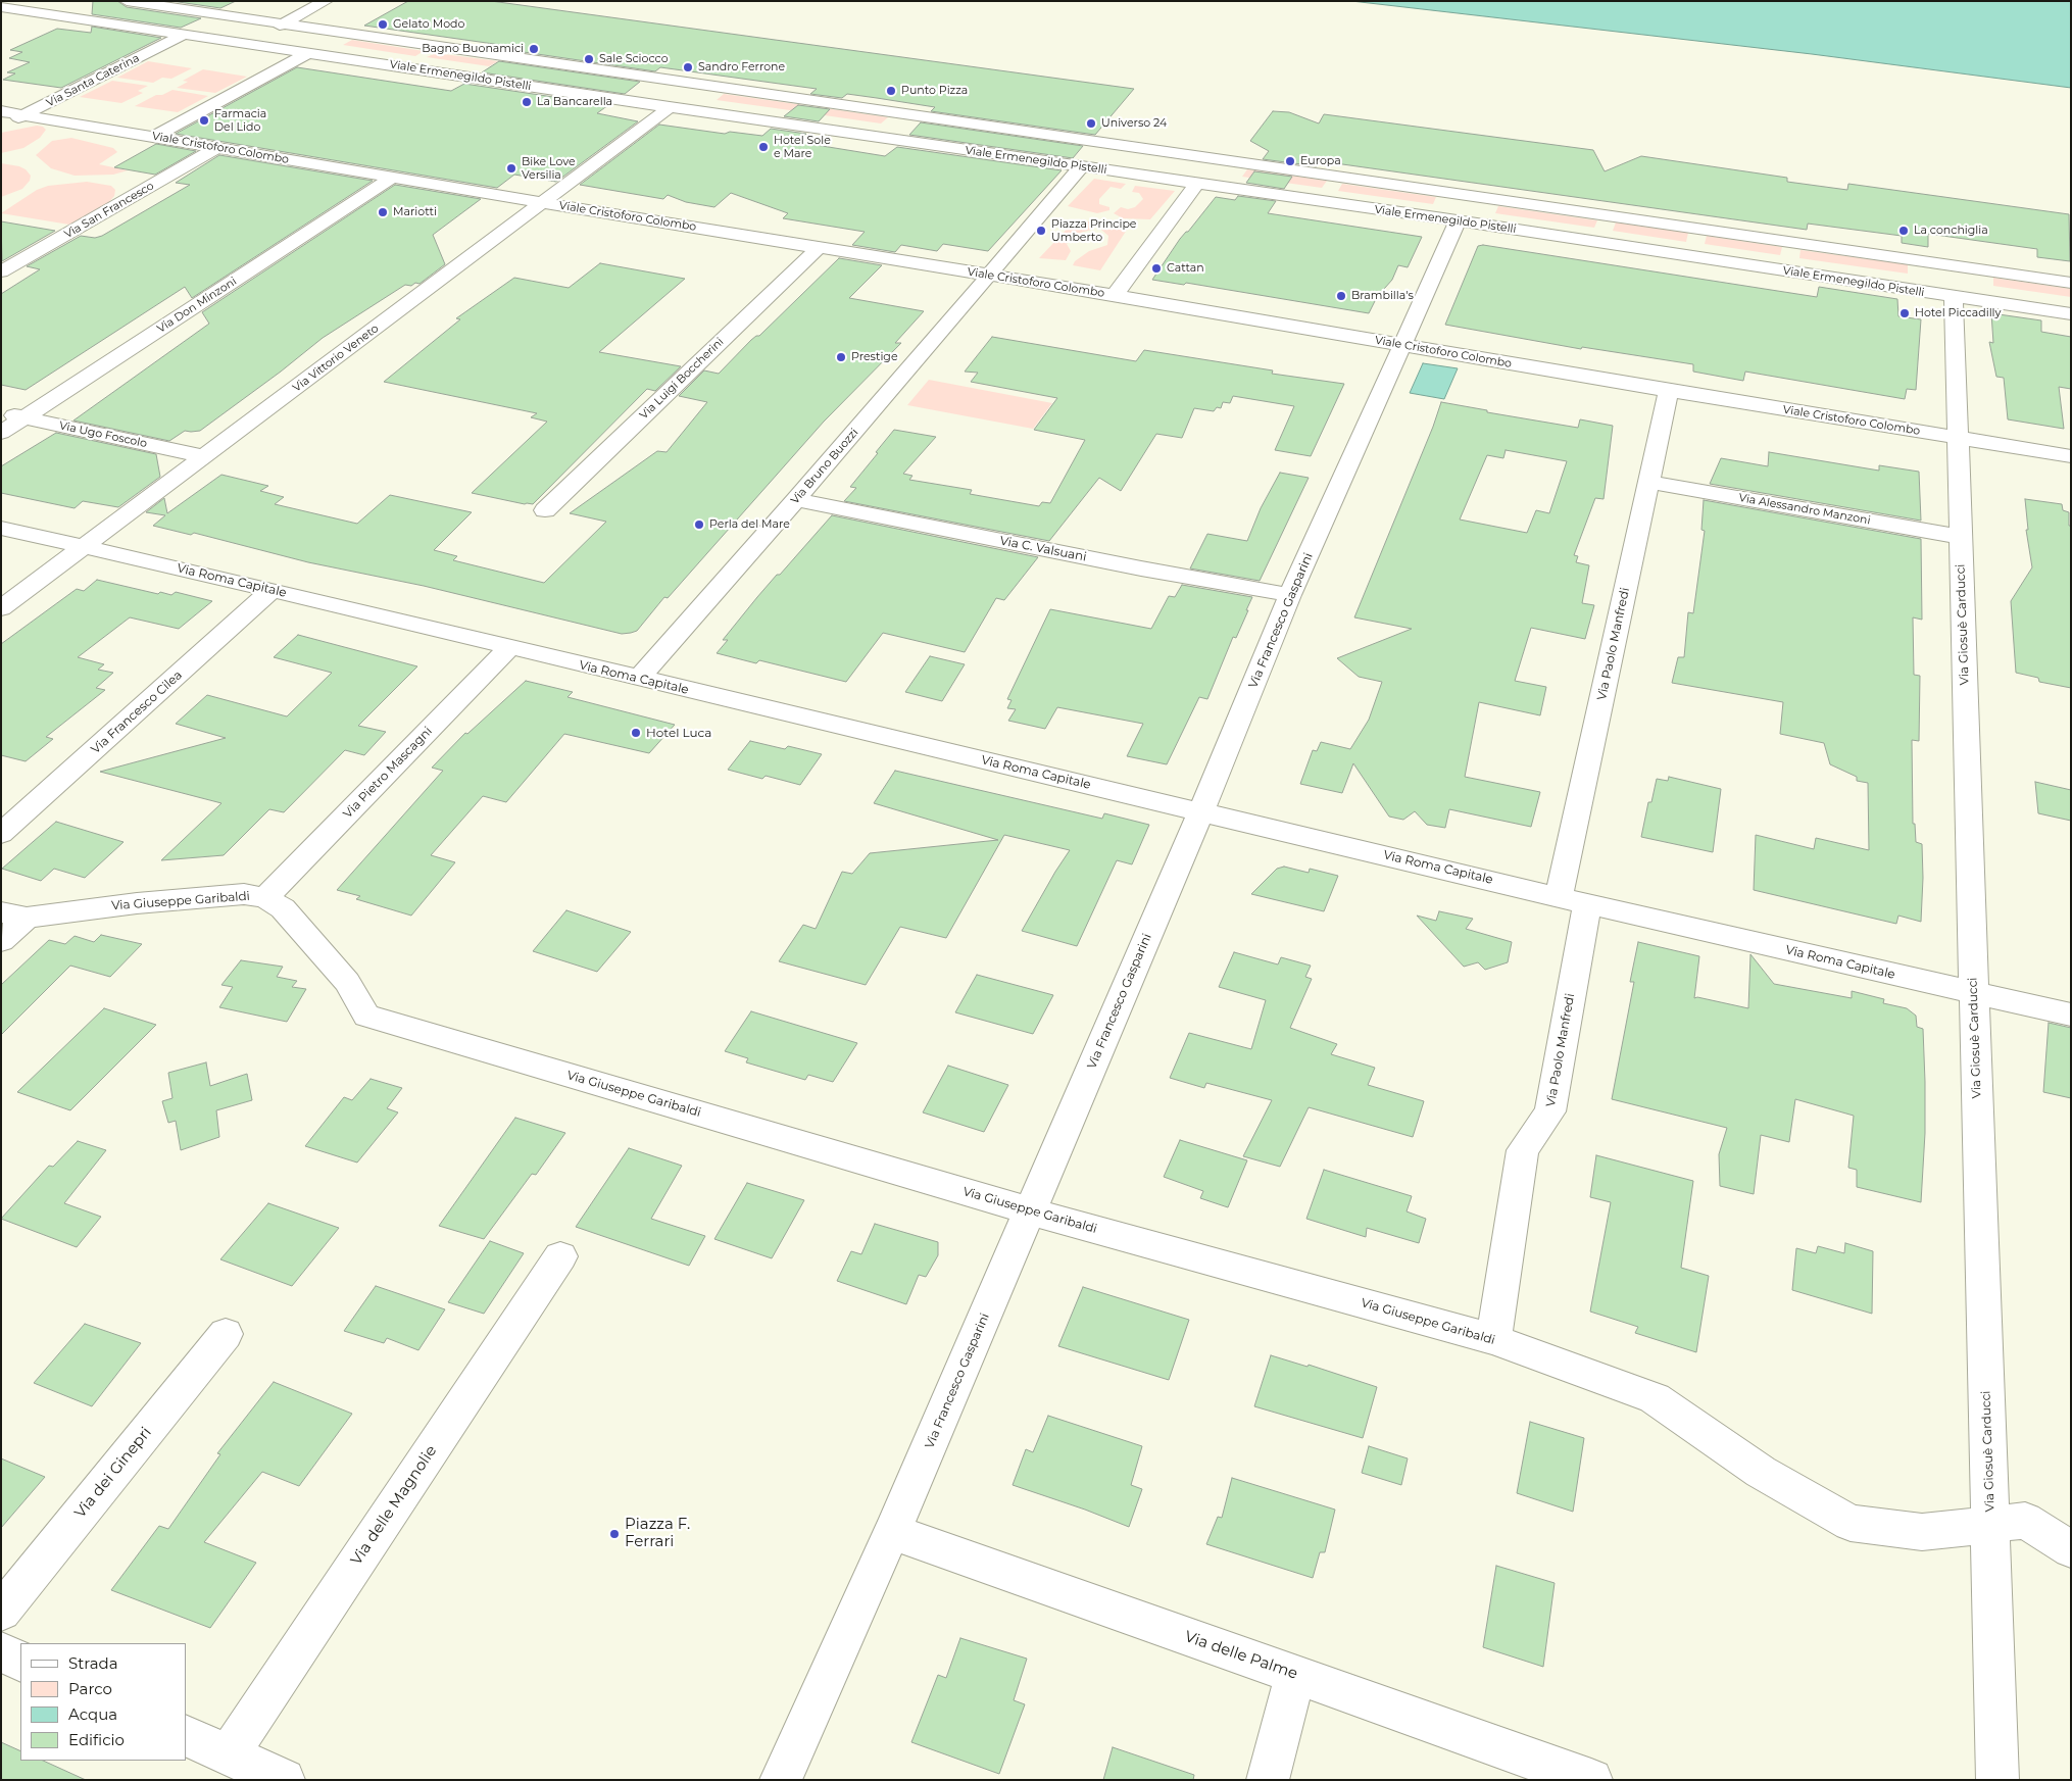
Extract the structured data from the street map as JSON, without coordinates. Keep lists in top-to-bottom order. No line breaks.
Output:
{"streets":{"street":["Viale Ermenegildo Pistelli","Via Santa Caterina","Viale Cristoforo Colombo","Via San Francesco","Via Don Minzoni","Via Vittorio Veneto","Via Luigi Boccherini","Via Ugo Foscolo","Via Bruno Buozzi","Via Alessandro Manzoni","Via C. Valsuani","Via Roma Capitale","Via Francesco Gasparini","Via Giosuè Carducci","Via Paolo Manfredi","Via Francesco Cilea","Via Pietro Mascagni","Via Giuseppe Garibaldi","Via dei Ginepri","Via delle Magnolie","Via delle Palme"]},"crossings":[["Viale Ermenegildo Pistelli","Via Santa Caterina"],["Viale Ermenegildo Pistelli","Via Vittorio Veneto"],["Viale Ermenegildo Pistelli","Via Francesco Gasparini"],["Viale Ermenegildo Pistelli","Via Giosuè Carducci"],["Via Santa Caterina","Viale Cristoforo Colombo"],["Viale Cristoforo Colombo","Via San Francesco"],["Viale Cristoforo Colombo","Via Don Minzoni"],["Viale Cristoforo Colombo","Via Vittorio Veneto"],["Viale Cristoforo Colombo","Via Luigi Boccherini"],["Viale Cristoforo Colombo","Via Bruno Buozzi"],["Viale Cristoforo Colombo","Via Francesco Gasparini"],["Viale Cristoforo Colombo","Via Giosuè Carducci"],["Viale Cristoforo Colombo","Via Paolo Manfredi"],["Via Don Minzoni","Via Ugo Foscolo"],["Via Vittorio Veneto","Via Ugo Foscolo"],["Via Vittorio Veneto","Via Roma Capitale"],["Via Bruno Buozzi","Via C. Valsuani"],["Via Bruno Buozzi","Via Roma Capitale"],["Via Alessandro Manzoni","Via Giosuè Carducci"],["Via Alessandro Manzoni","Via Paolo Manfredi"],["Via C. Valsuani","Via Francesco Gasparini"],["Via Roma Capitale","Via Francesco Gasparini"],["Via Roma Capitale","Via Giosuè Carducci"],["Via Roma Capitale","Via Paolo Manfredi"],["Via Roma Capitale","Via Francesco Cilea"],["Via Roma Capitale","Via Pietro Mascagni"],["Via Francesco Gasparini","Via Giuseppe Garibaldi"],["Via Francesco Gasparini","Via delle Palme"],["Via Giosuè Carducci","Via Giuseppe Garibaldi"],["Via Paolo Manfredi","Via Giuseppe Garibaldi"],["Via Pietro Mascagni","Via Giuseppe Garibaldi"]],"places":["Gelato Modo","Bagno Buonamici","Sale Sciocco","Sandro Ferrone","Punto Pizza","La Bancarella","Farmacia Del Lido","Universo 24","Hotel Sole e Mare","Europa","Bike Love Versilia","Mariotti","Piazza Principe Umberto","La conchiglia","Cattan","Brambilla's","Hotel Piccadilly","Prestige","Perla del Mare","Hotel Luca","Piazza F. Ferrari"],"legend":["Strada","Parco","Acqua","Edificio"]}
